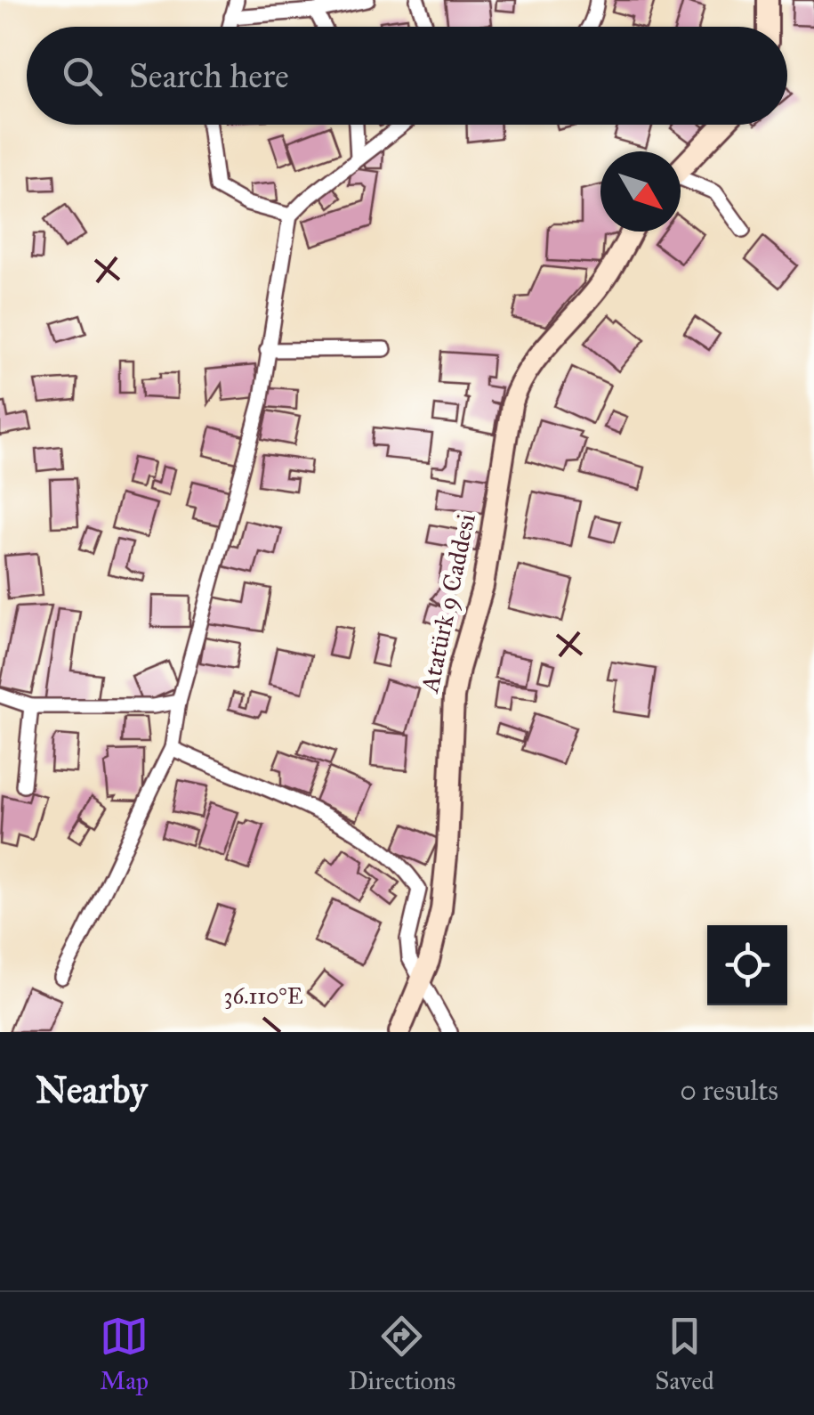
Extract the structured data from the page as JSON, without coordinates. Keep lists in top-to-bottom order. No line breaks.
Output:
{"streets":{"street":["Atatürk 9 Caddesi"]},"north":"bottom right","page":{"search":"Search here","heading":["Nearby","0 results"],"nav":["Map","Directions","Saved"]},"coordinates":["36.110°E"]}
